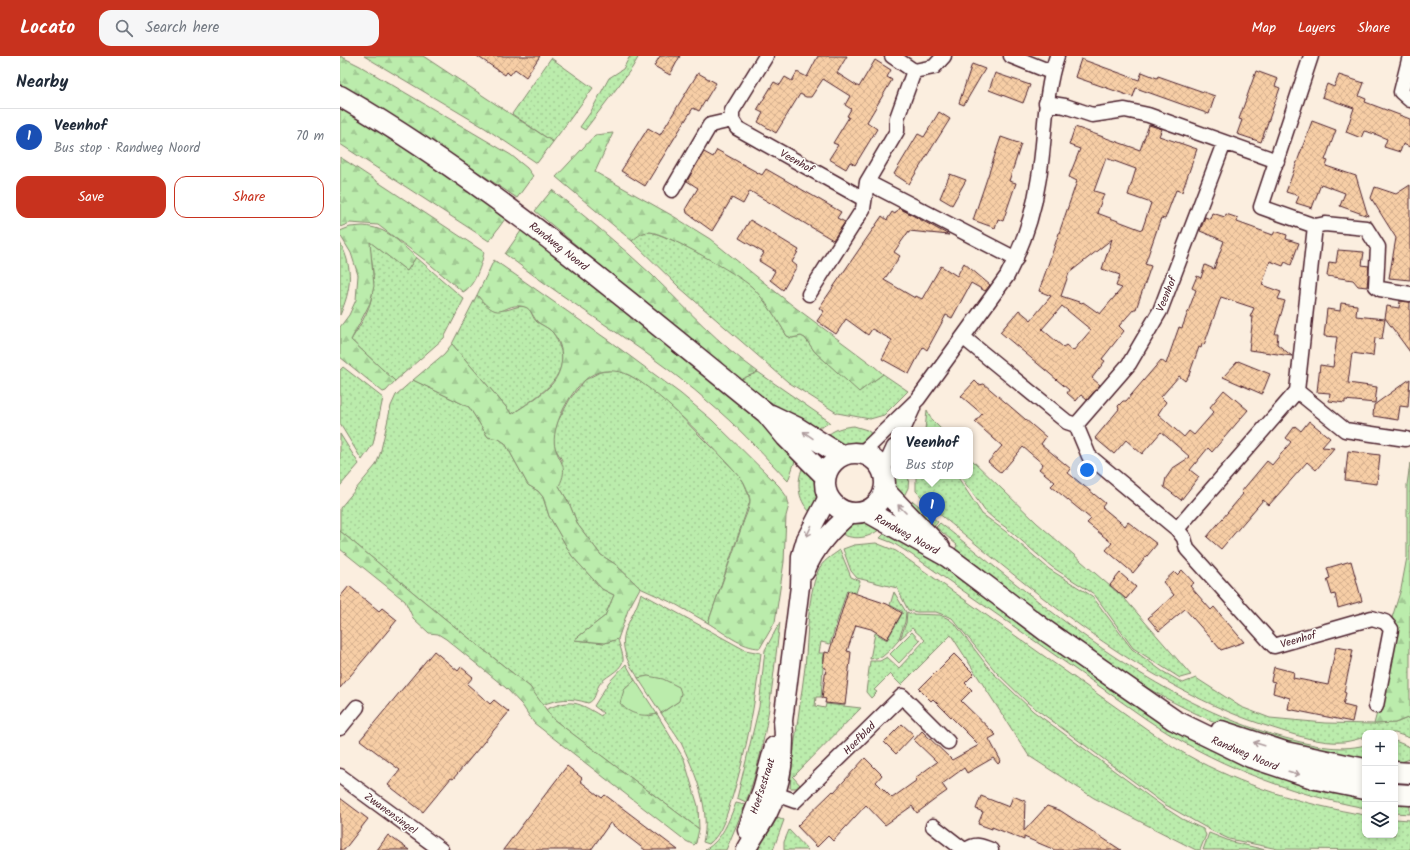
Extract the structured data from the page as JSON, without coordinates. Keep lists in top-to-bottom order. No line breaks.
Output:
{"streets":{"main road":["Randweg Noord"],"street":["Veenhof","Hoefblad","Hoefsestraat","Zwanensingel"]},"crossings":[["Randweg Noord","Hoefsestraat"],["Hoefblad","Hoefsestraat"]],"page":{"header":"Locato","search":"Search here","nav":["Map","Layers","Share"],"heading":"Nearby","list":[{"mark":"1","name":"Veenhof","note":"Bus stop · Randweg Noord","value":"70 m"}],"buttons":["Save","Share"],"popup":["Veenhof","Bus stop"],"pins":"1","map_buttons":["+","−"]}}
